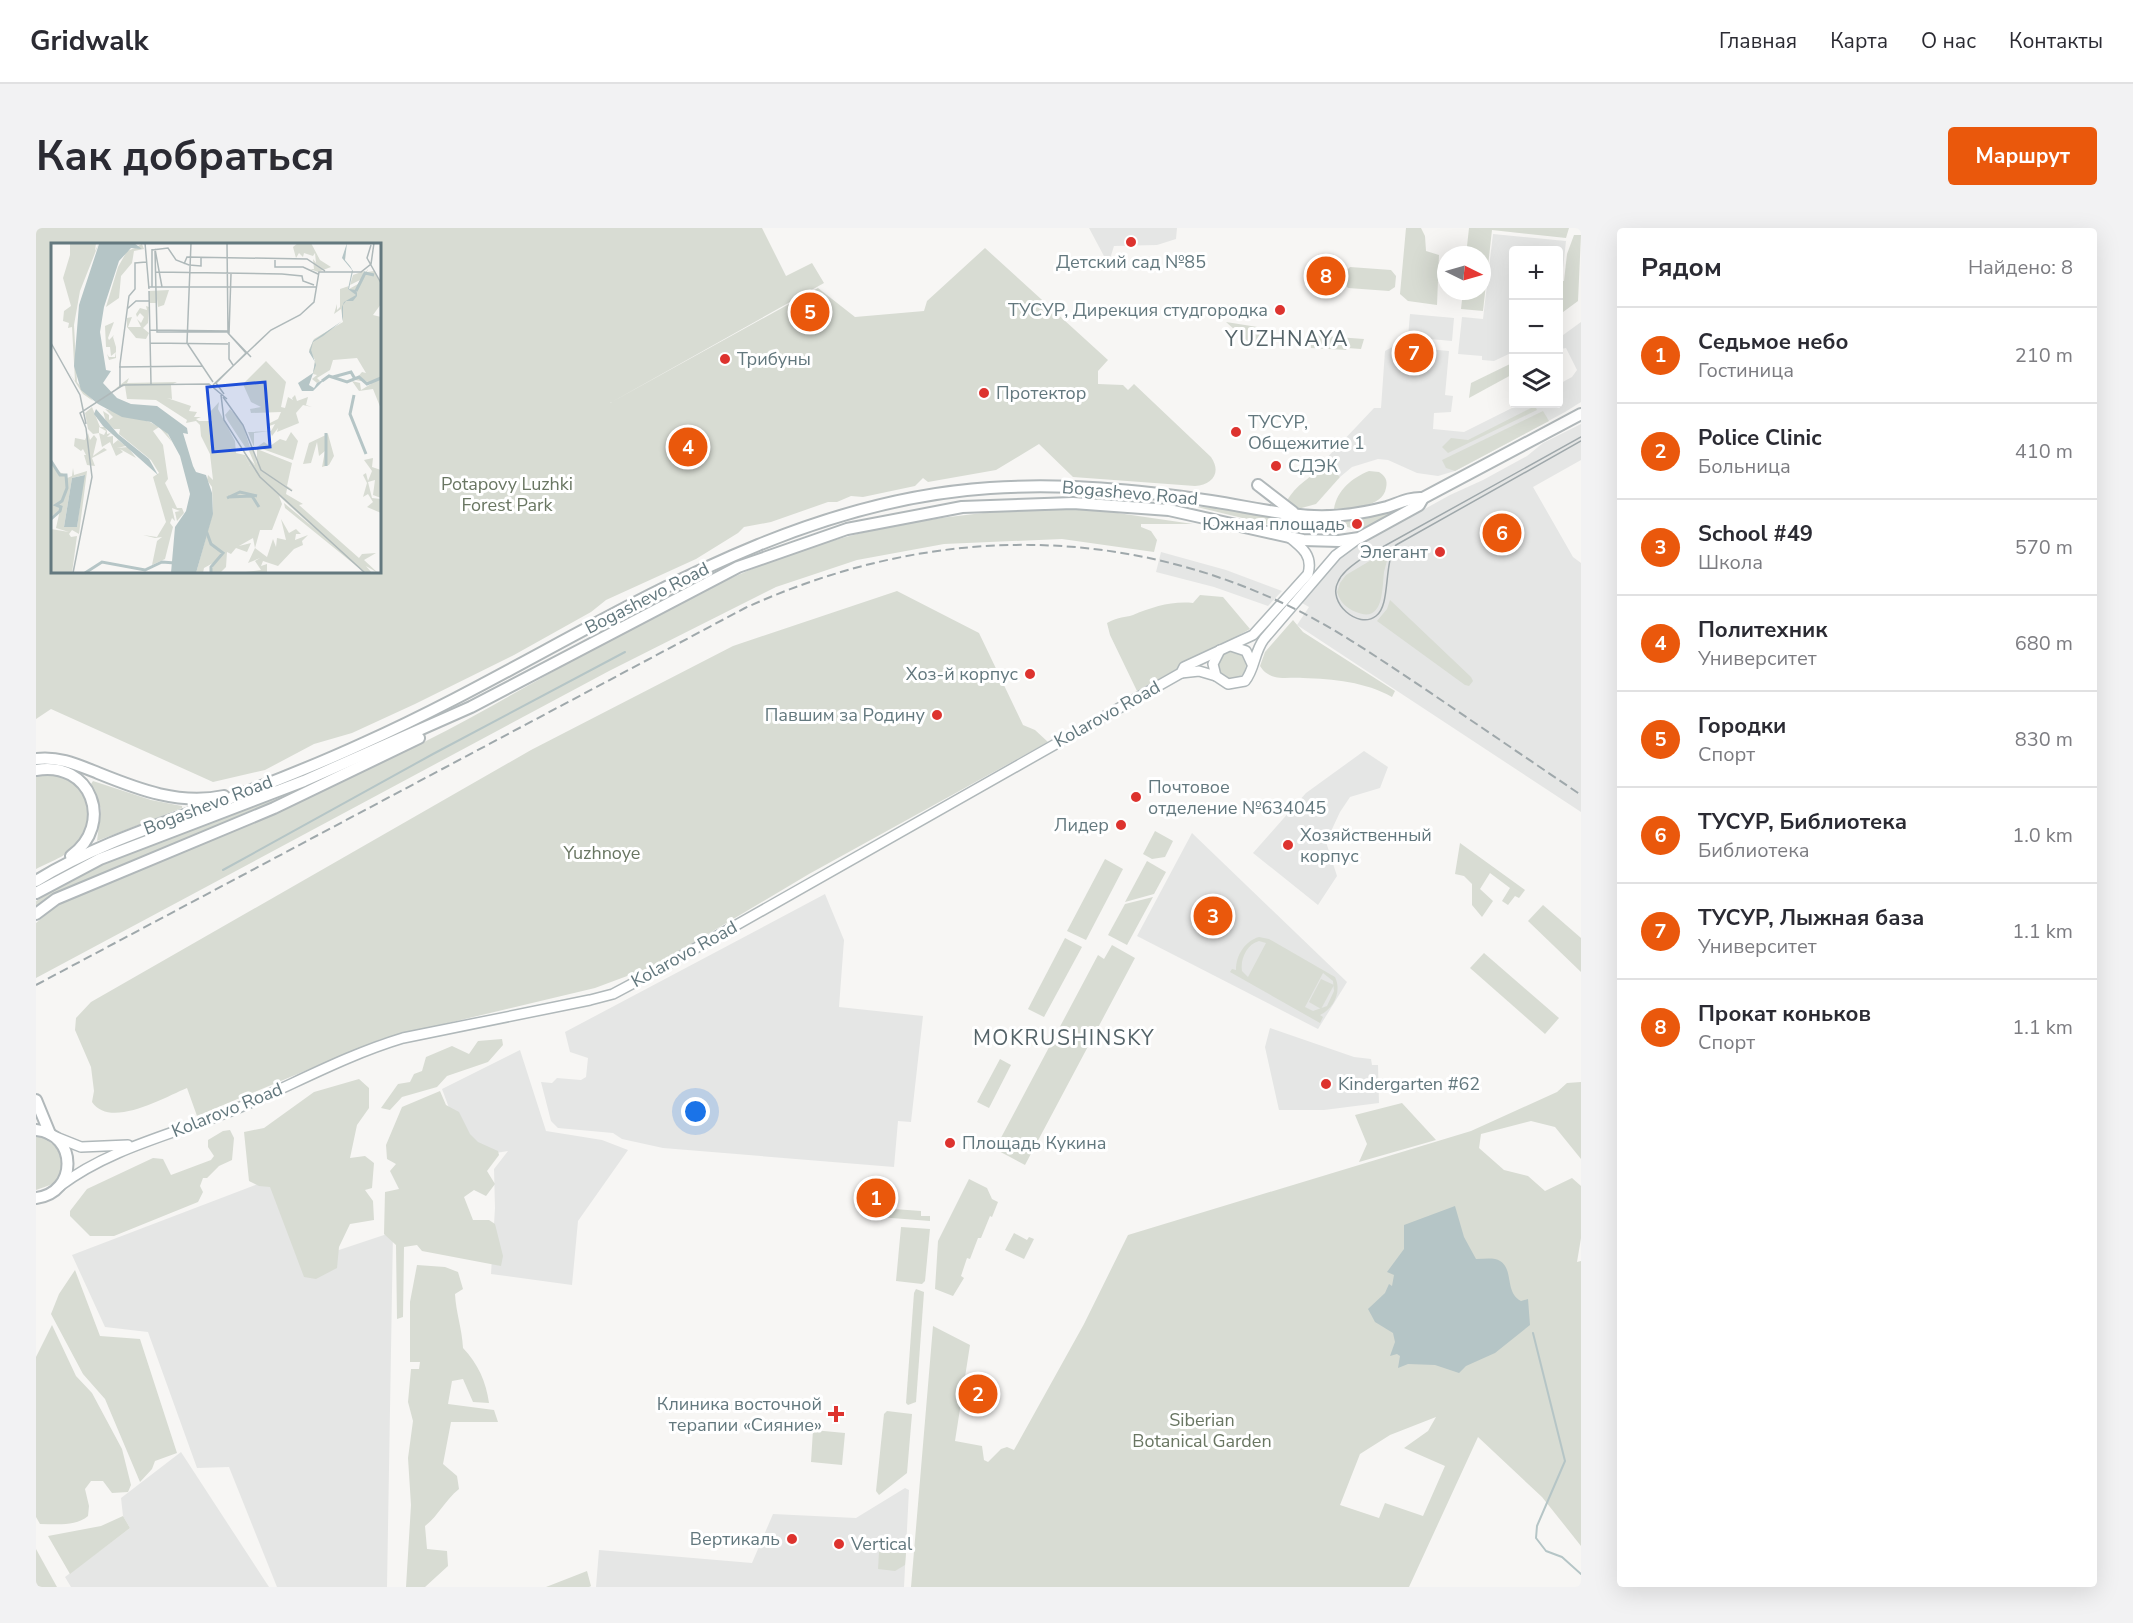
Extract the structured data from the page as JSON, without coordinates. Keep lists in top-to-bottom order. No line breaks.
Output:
{"streets":{"main road":["Bogashevo Road","Kolarovo Road"]},"crossings":[["Bogashevo Road","Kolarovo Road"]],"districts":["YUZHNAYA","MOKRUSHINSKY"],"parks":["Potapovy Luzhki Forest Park","Yuzhnoye","Siberian Botanical Garden"],"places":{"other":["Детский сад №85","ТУСУР, Дирекция студгородка","Трибуны","Протектор","ТУСУР, Общежитие 1","СДЭК","Южная площадь","Элегант","Хоз-й корпус","Павшим за Родину","Почтовое отделение №634045","Лидер","Хозяйственный корпус","Kindergarten #62","Площадь Кукина","Вертикаль","Vertical"],"health":["Клиника восточной терапии «Сияние»"]},"north":"right","page":{"header":"Gridwalk","nav":["Главная","Карта","О нас","Контакты"],"buttons":"Маршрут","title":"Как добраться","heading":["Рядом","Найдено: 8"],"map_buttons":["+","−"],"pins":["8","5","7","4","6","3","1","2"],"list":[{"mark":"1","name":"Седьмое небо","note":"Гостиница","value":"210 m"},{"mark":"2","name":"Police Clinic","note":"Больница","value":"410 m"},{"mark":"3","name":"School #49","note":"Школа","value":"570 m"},{"mark":"4","name":"Политехник","note":"Университет","value":"680 m"},{"mark":"5","name":"Городки","note":"Спорт","value":"830 m"},{"mark":"6","name":"ТУСУР, Библиотека","note":"Библиотека","value":"1.0 km"},{"mark":"7","name":"ТУСУР, Лыжная база","note":"Университет","value":"1.1 km"},{"mark":"8","name":"Прокат коньков","note":"Спорт","value":"1.1 km"}]}}
